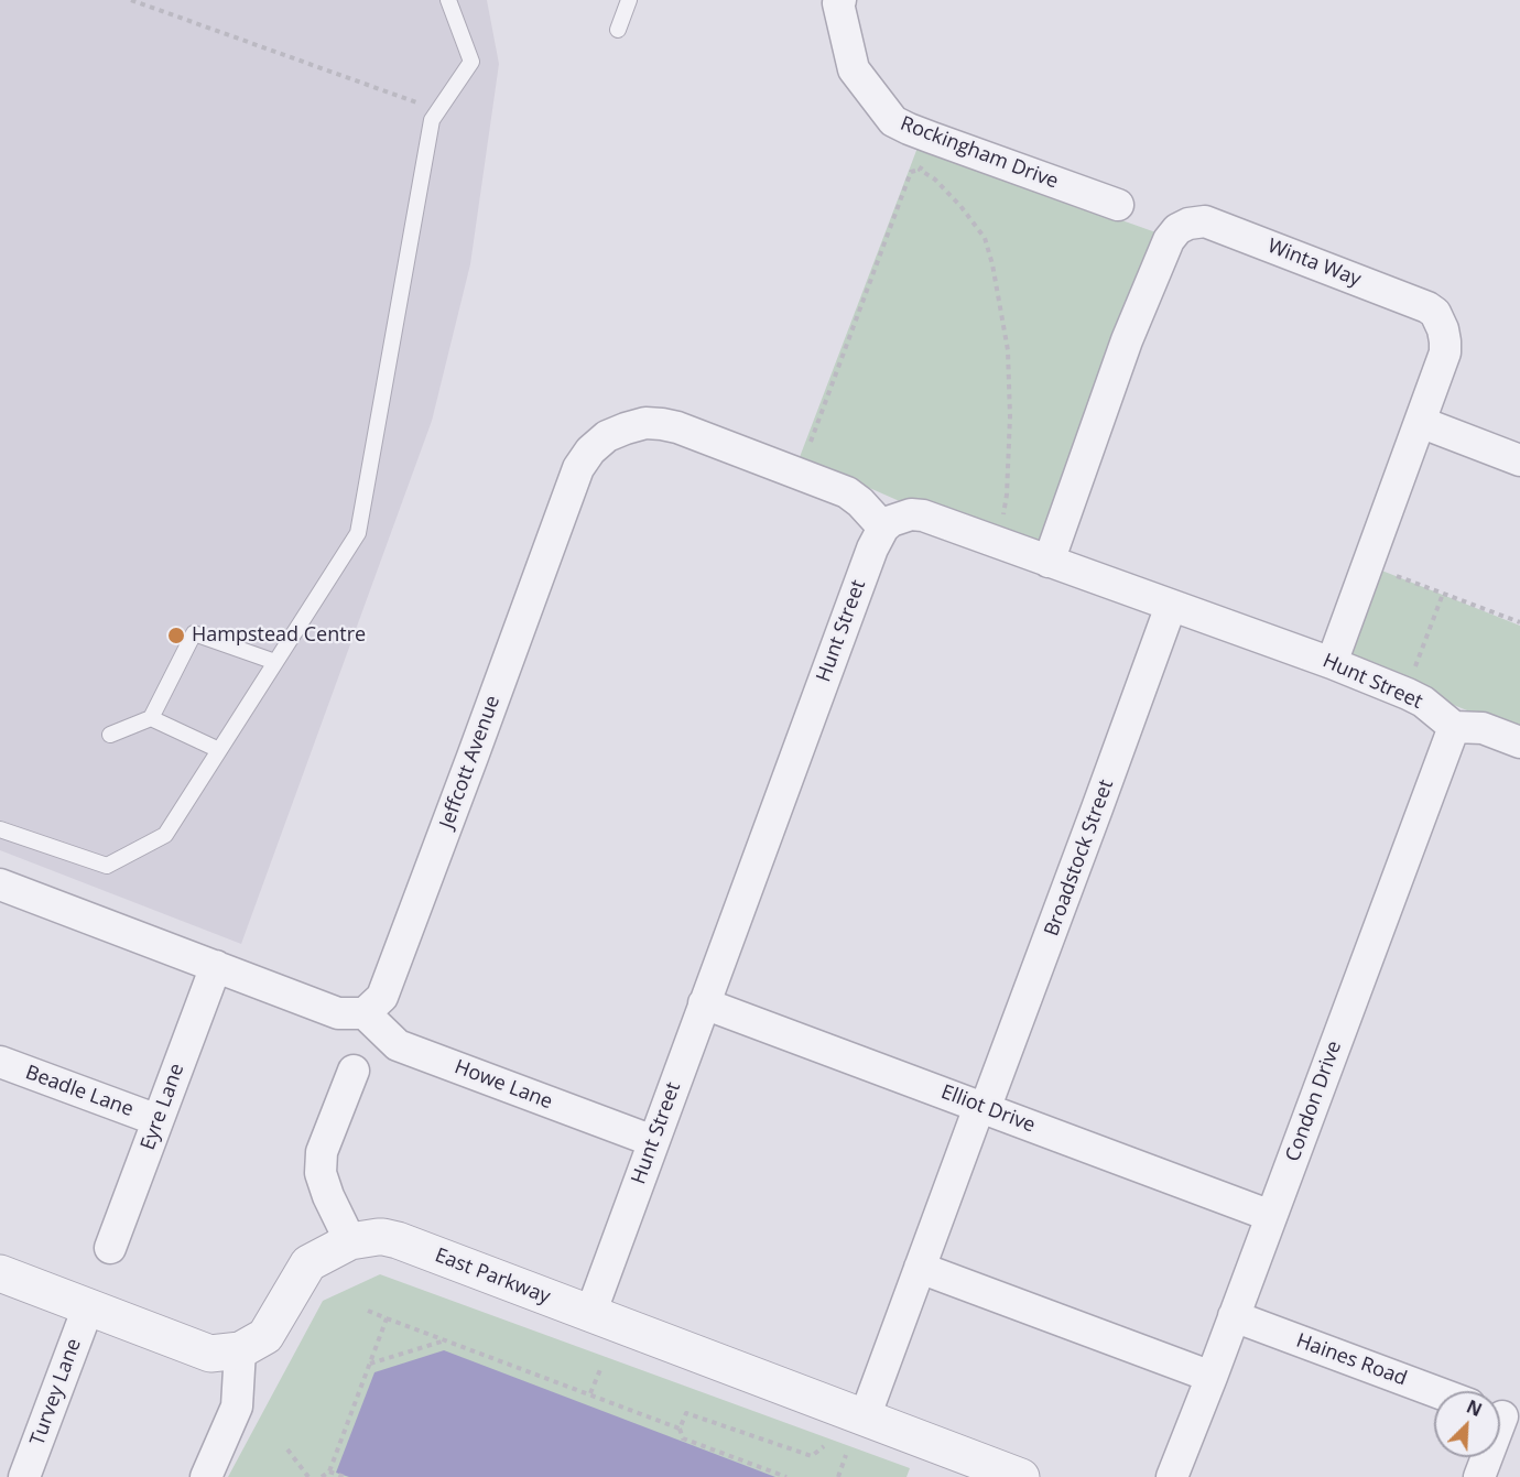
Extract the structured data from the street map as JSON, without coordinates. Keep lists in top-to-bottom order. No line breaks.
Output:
{"streets":{"street":["Rockingham Drive","Winta Way","Hunt Street","Jeffcott Avenue","Broadstock Street","Howe Lane","Beadle Lane","Condon Drive","Eyre Lane","Elliot Drive","East Parkway","Haines Road","Turvey Lane"]},"crossings":[["Winta Way","Hunt Street"],["Hunt Street","Jeffcott Avenue"],["Hunt Street","Broadstock Street"],["Hunt Street","Howe Lane"],["Hunt Street","Condon Drive"],["Hunt Street","Elliot Drive"],["Hunt Street","East Parkway"],["Jeffcott Avenue","Howe Lane"],["Broadstock Street","Elliot Drive"],["Broadstock Street","East Parkway"],["Beadle Lane","Eyre Lane"],["Condon Drive","Elliot Drive"],["Condon Drive","Haines Road"],["East Parkway","Turvey Lane"]],"places":["Hampstead Centre"],"north":"top right"}
